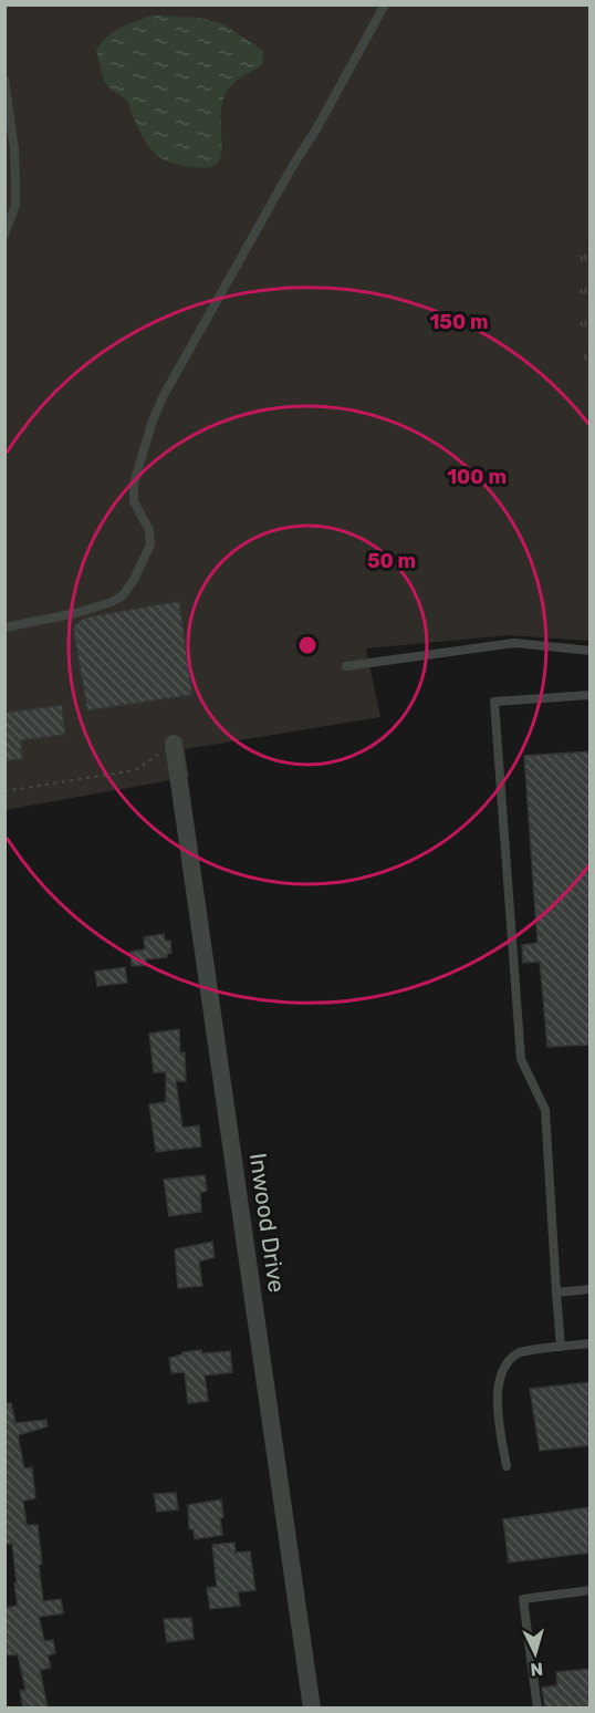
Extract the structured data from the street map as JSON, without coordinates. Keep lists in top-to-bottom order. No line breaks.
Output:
{"streets":{"street":["Inwood Drive"]},"north":"bottom","rings":["150 m","100 m","50 m"]}
